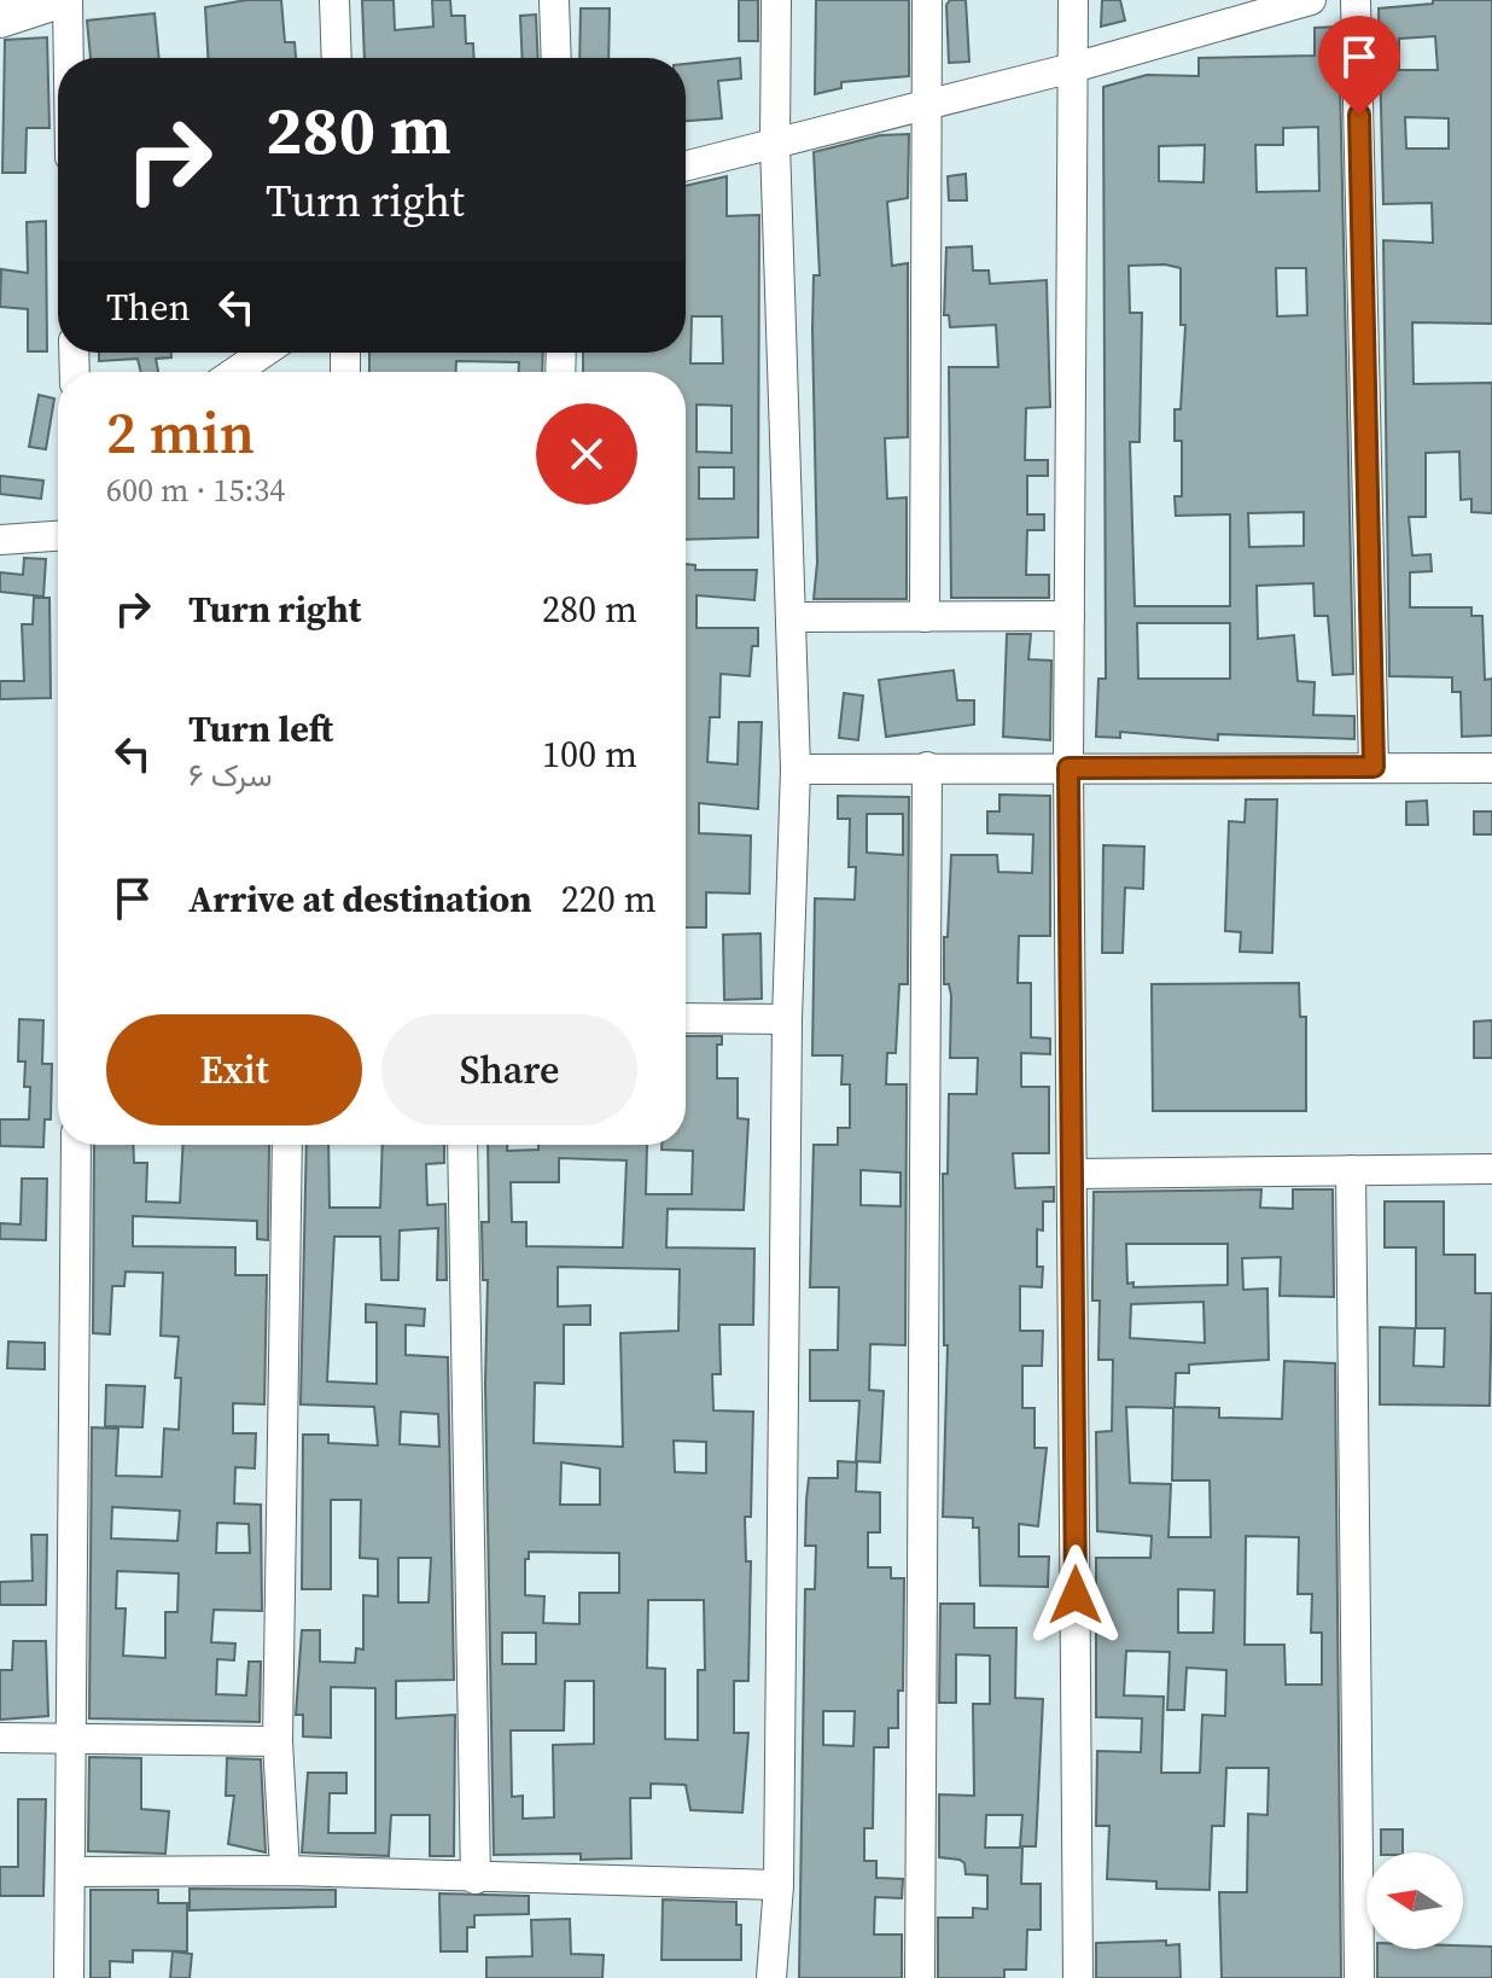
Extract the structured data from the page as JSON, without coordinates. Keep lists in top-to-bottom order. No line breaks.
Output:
{"north":"left","page":{"turn":["280 m","Turn right"],"then":"Then","heading":["2 min","600 m · 15:34"],"list":[{"name":"Turn right","value":"280 m"},{"name":"Turn left","note":"سرک ۶","value":"100 m"},{"name":"Arrive at destination","value":"220 m"}],"buttons":["Exit","Share"]}}
